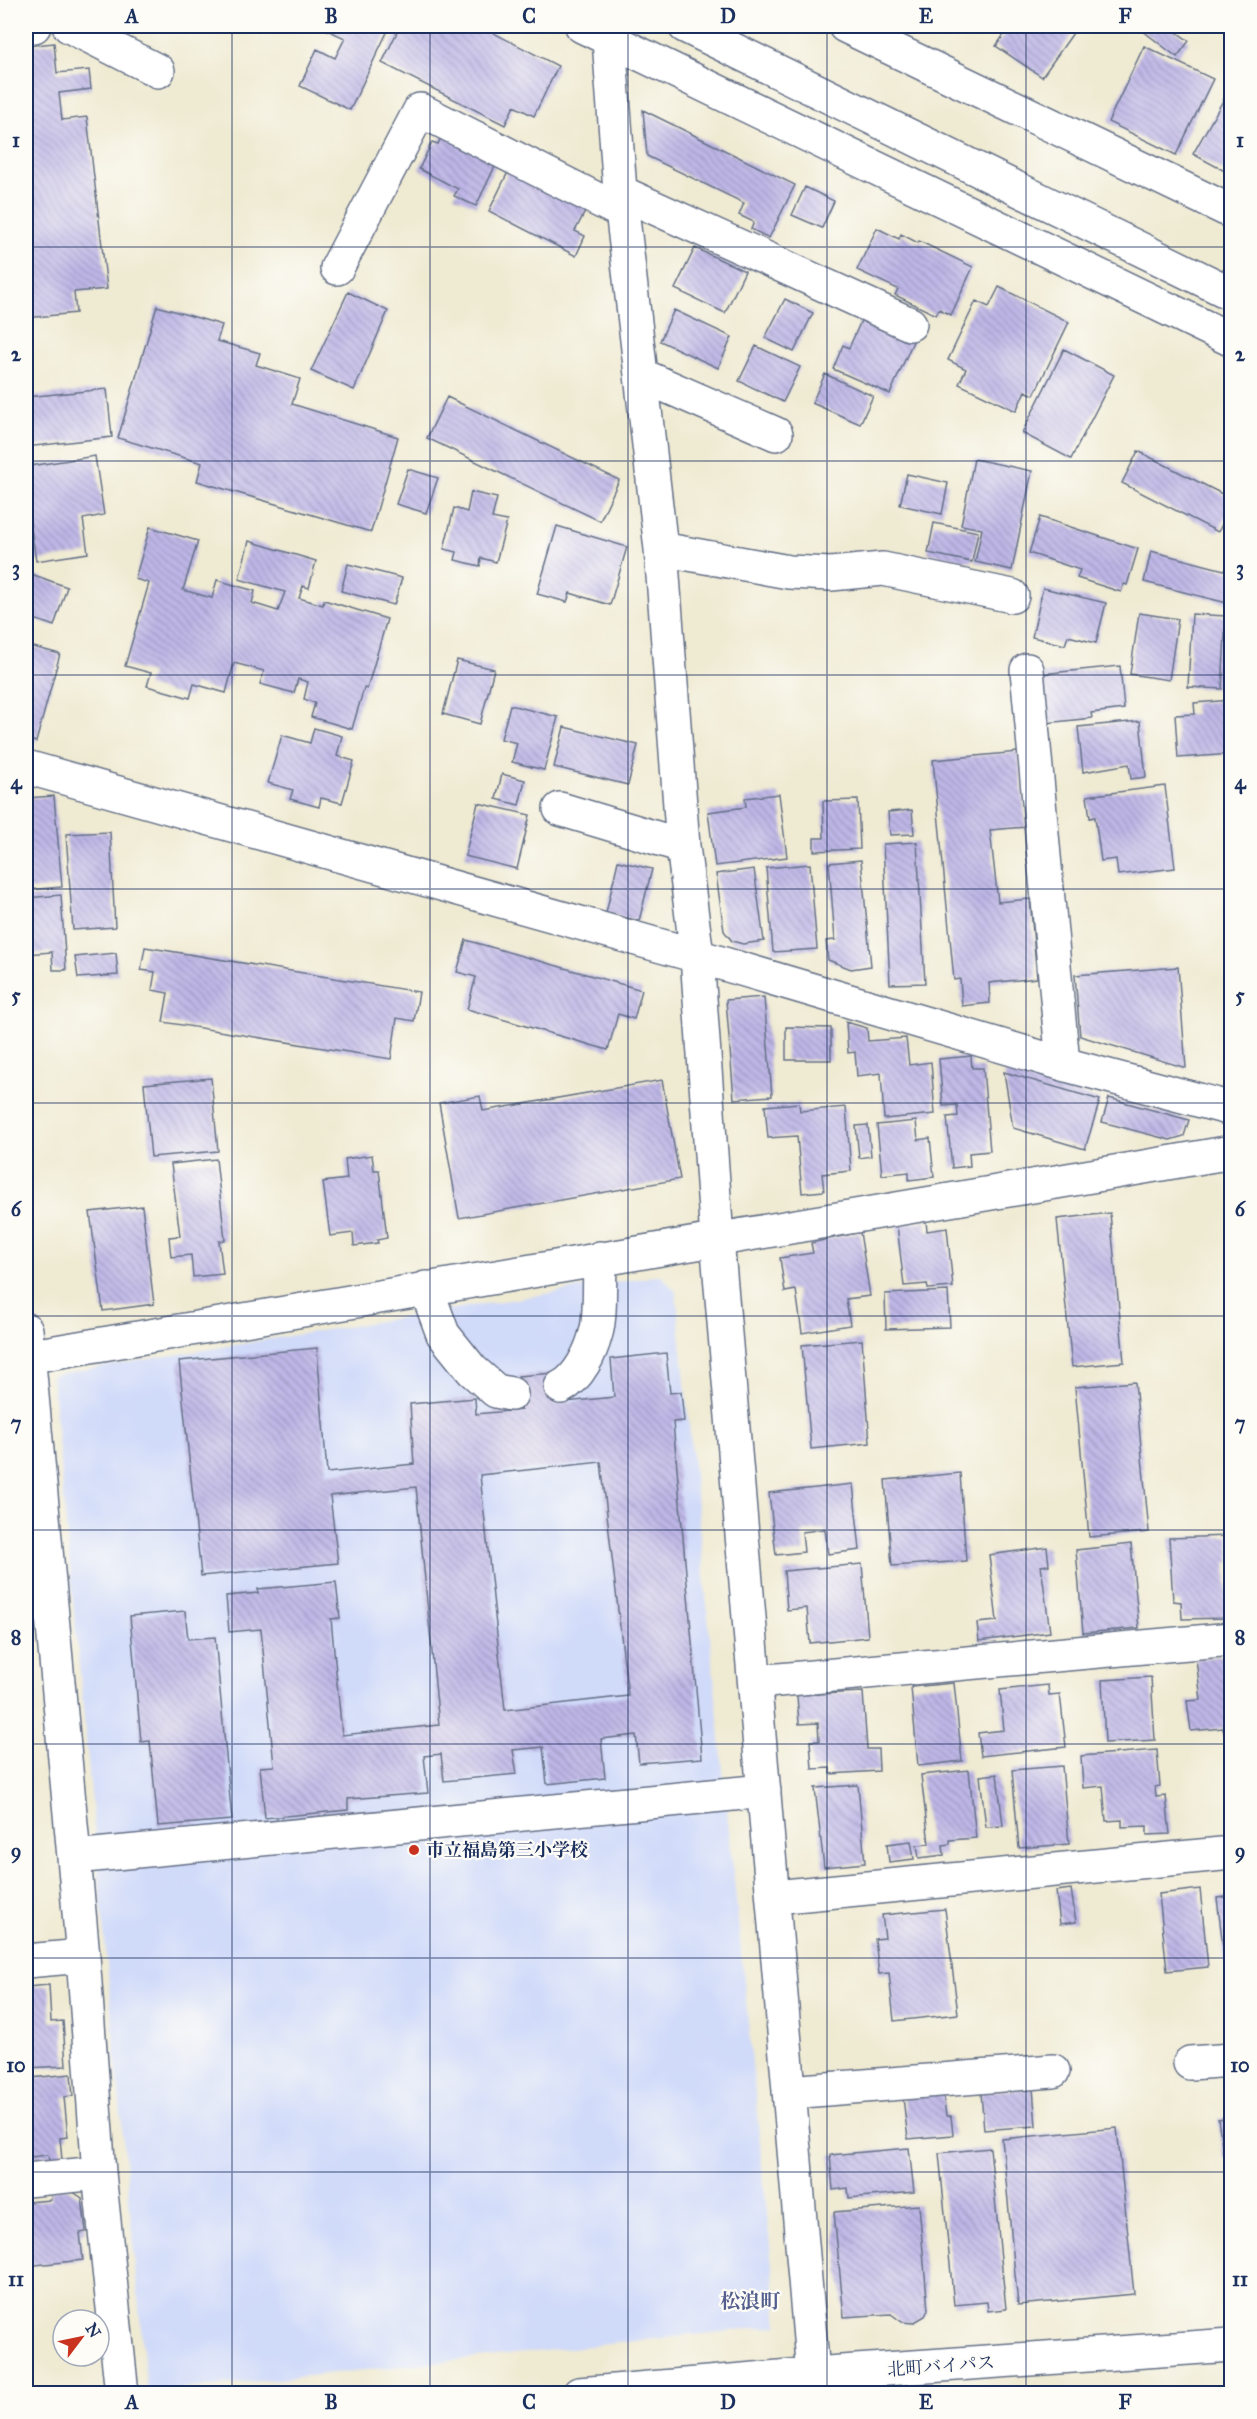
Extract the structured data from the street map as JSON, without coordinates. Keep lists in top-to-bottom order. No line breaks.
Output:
{"streets":{"main road":["北町バイパス"]},"districts":["松浪町"],"places":["市立福島第三小学校"],"north":"top right","grid":{"columns":["A","B","C","D","E","F"],"rows":["1","2","3","4","5","6","7","8","9","10","11"]}}
